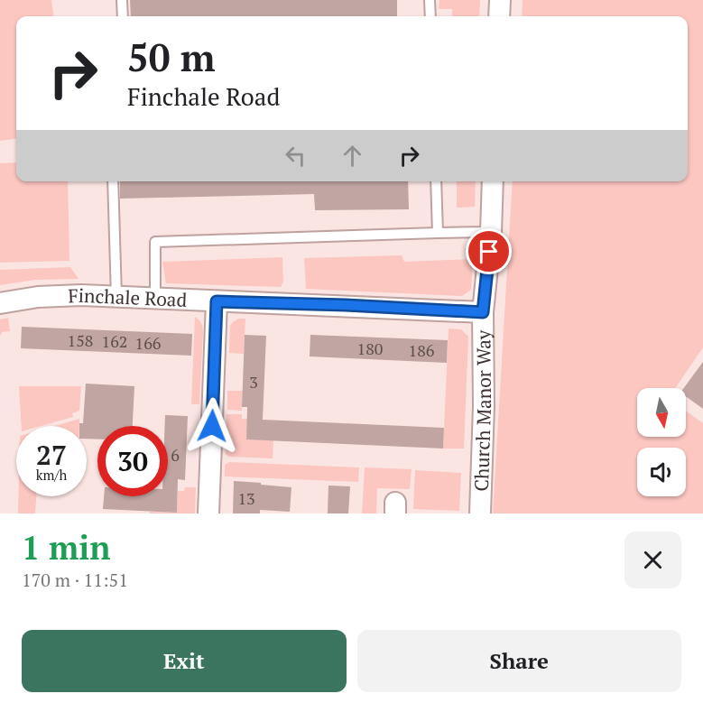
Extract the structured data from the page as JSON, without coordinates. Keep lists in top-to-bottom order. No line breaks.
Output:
{"streets":{"street":["Finchale Road","Church Manor Way"]},"crossings":[["Finchale Road","Church Manor Way"]],"house_numbers":["158","162","166","180","186","3","6","13"],"north":"bottom","page":{"turn":["50 m","Finchale Road"],"speed":"27 km/h","limit":"30","heading":["1 min","170 m · 11:51"],"buttons":["Exit","Share"]}}
